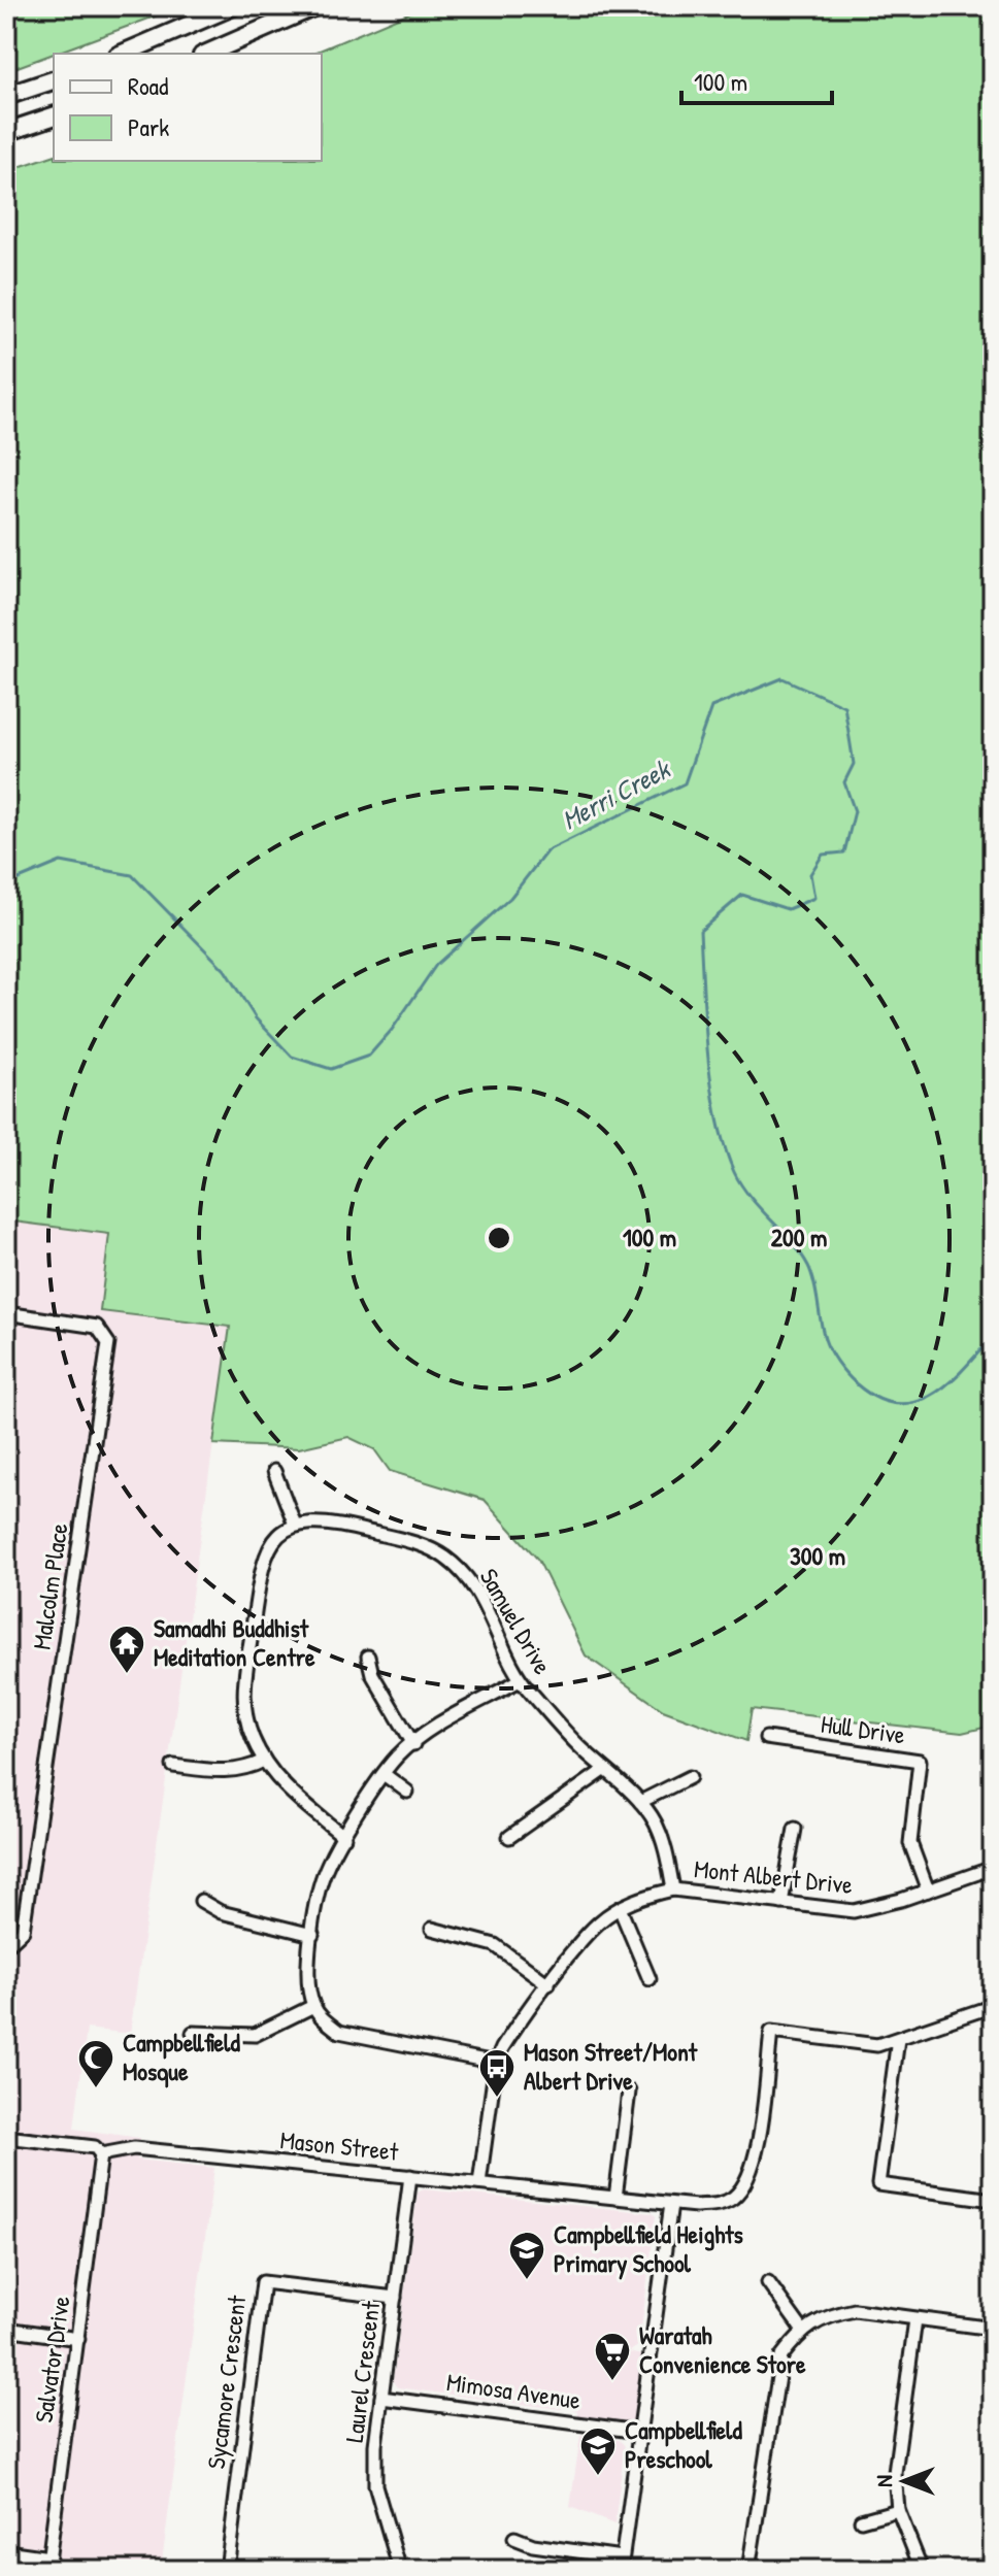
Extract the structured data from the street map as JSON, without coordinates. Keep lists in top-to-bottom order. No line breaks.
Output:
{"streets":{"street":["Malcolm Place","Samuel Drive","Hull Drive","Mont Albert Drive","Mason Street","Salvator Drive","Laurel Crescent","Sycamore Crescent","Mimosa Avenue"]},"crossings":[["Samuel Drive","Mont Albert Drive"],["Hull Drive","Mont Albert Drive"],["Mont Albert Drive","Mason Street"],["Mason Street","Salvator Drive"],["Mason Street","Laurel Crescent"],["Laurel Crescent","Sycamore Crescent"],["Laurel Crescent","Mimosa Avenue"]],"water":["Merri Creek"],"places":{"temple":["Samadhi Buddhist Meditation Centre"],"mosque":["Campbellfield Mosque"],"bus stop":["Mason Street/Mont Albert Drive"],"school or university":["Campbellfield Heights Primary School","Campbellfield Preschool"],"supermarket":["Waratah Convenience Store"]},"legend":["Road","Park"],"scale_bar":"100 m","north":"left","rings":["100 m","200 m","300 m"]}
